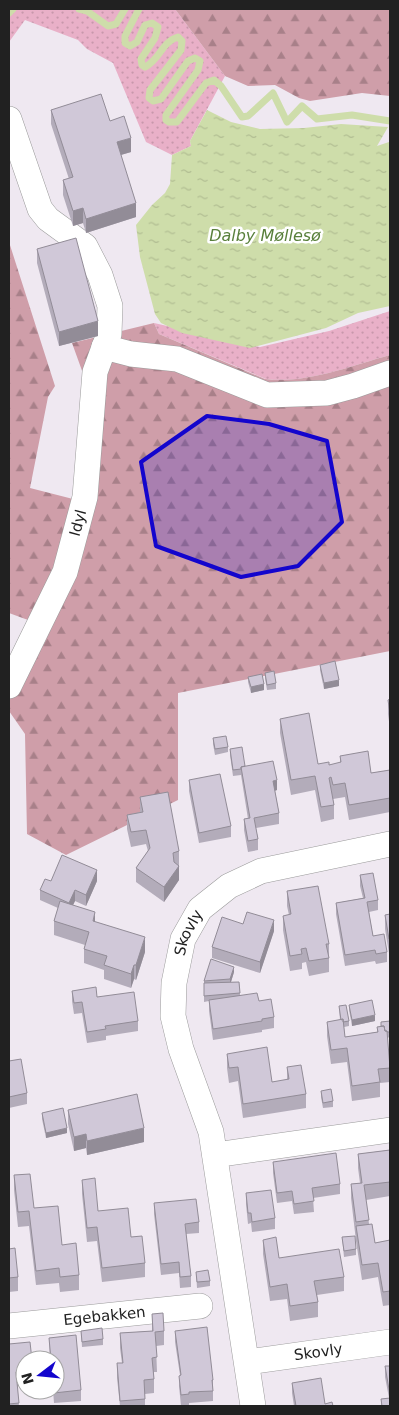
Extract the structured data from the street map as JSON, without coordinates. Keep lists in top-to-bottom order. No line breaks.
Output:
{"streets":{"street":["Idyl","Skovly","Egebakken"]},"water":["Dalby Møllesø"],"north":"left"}
